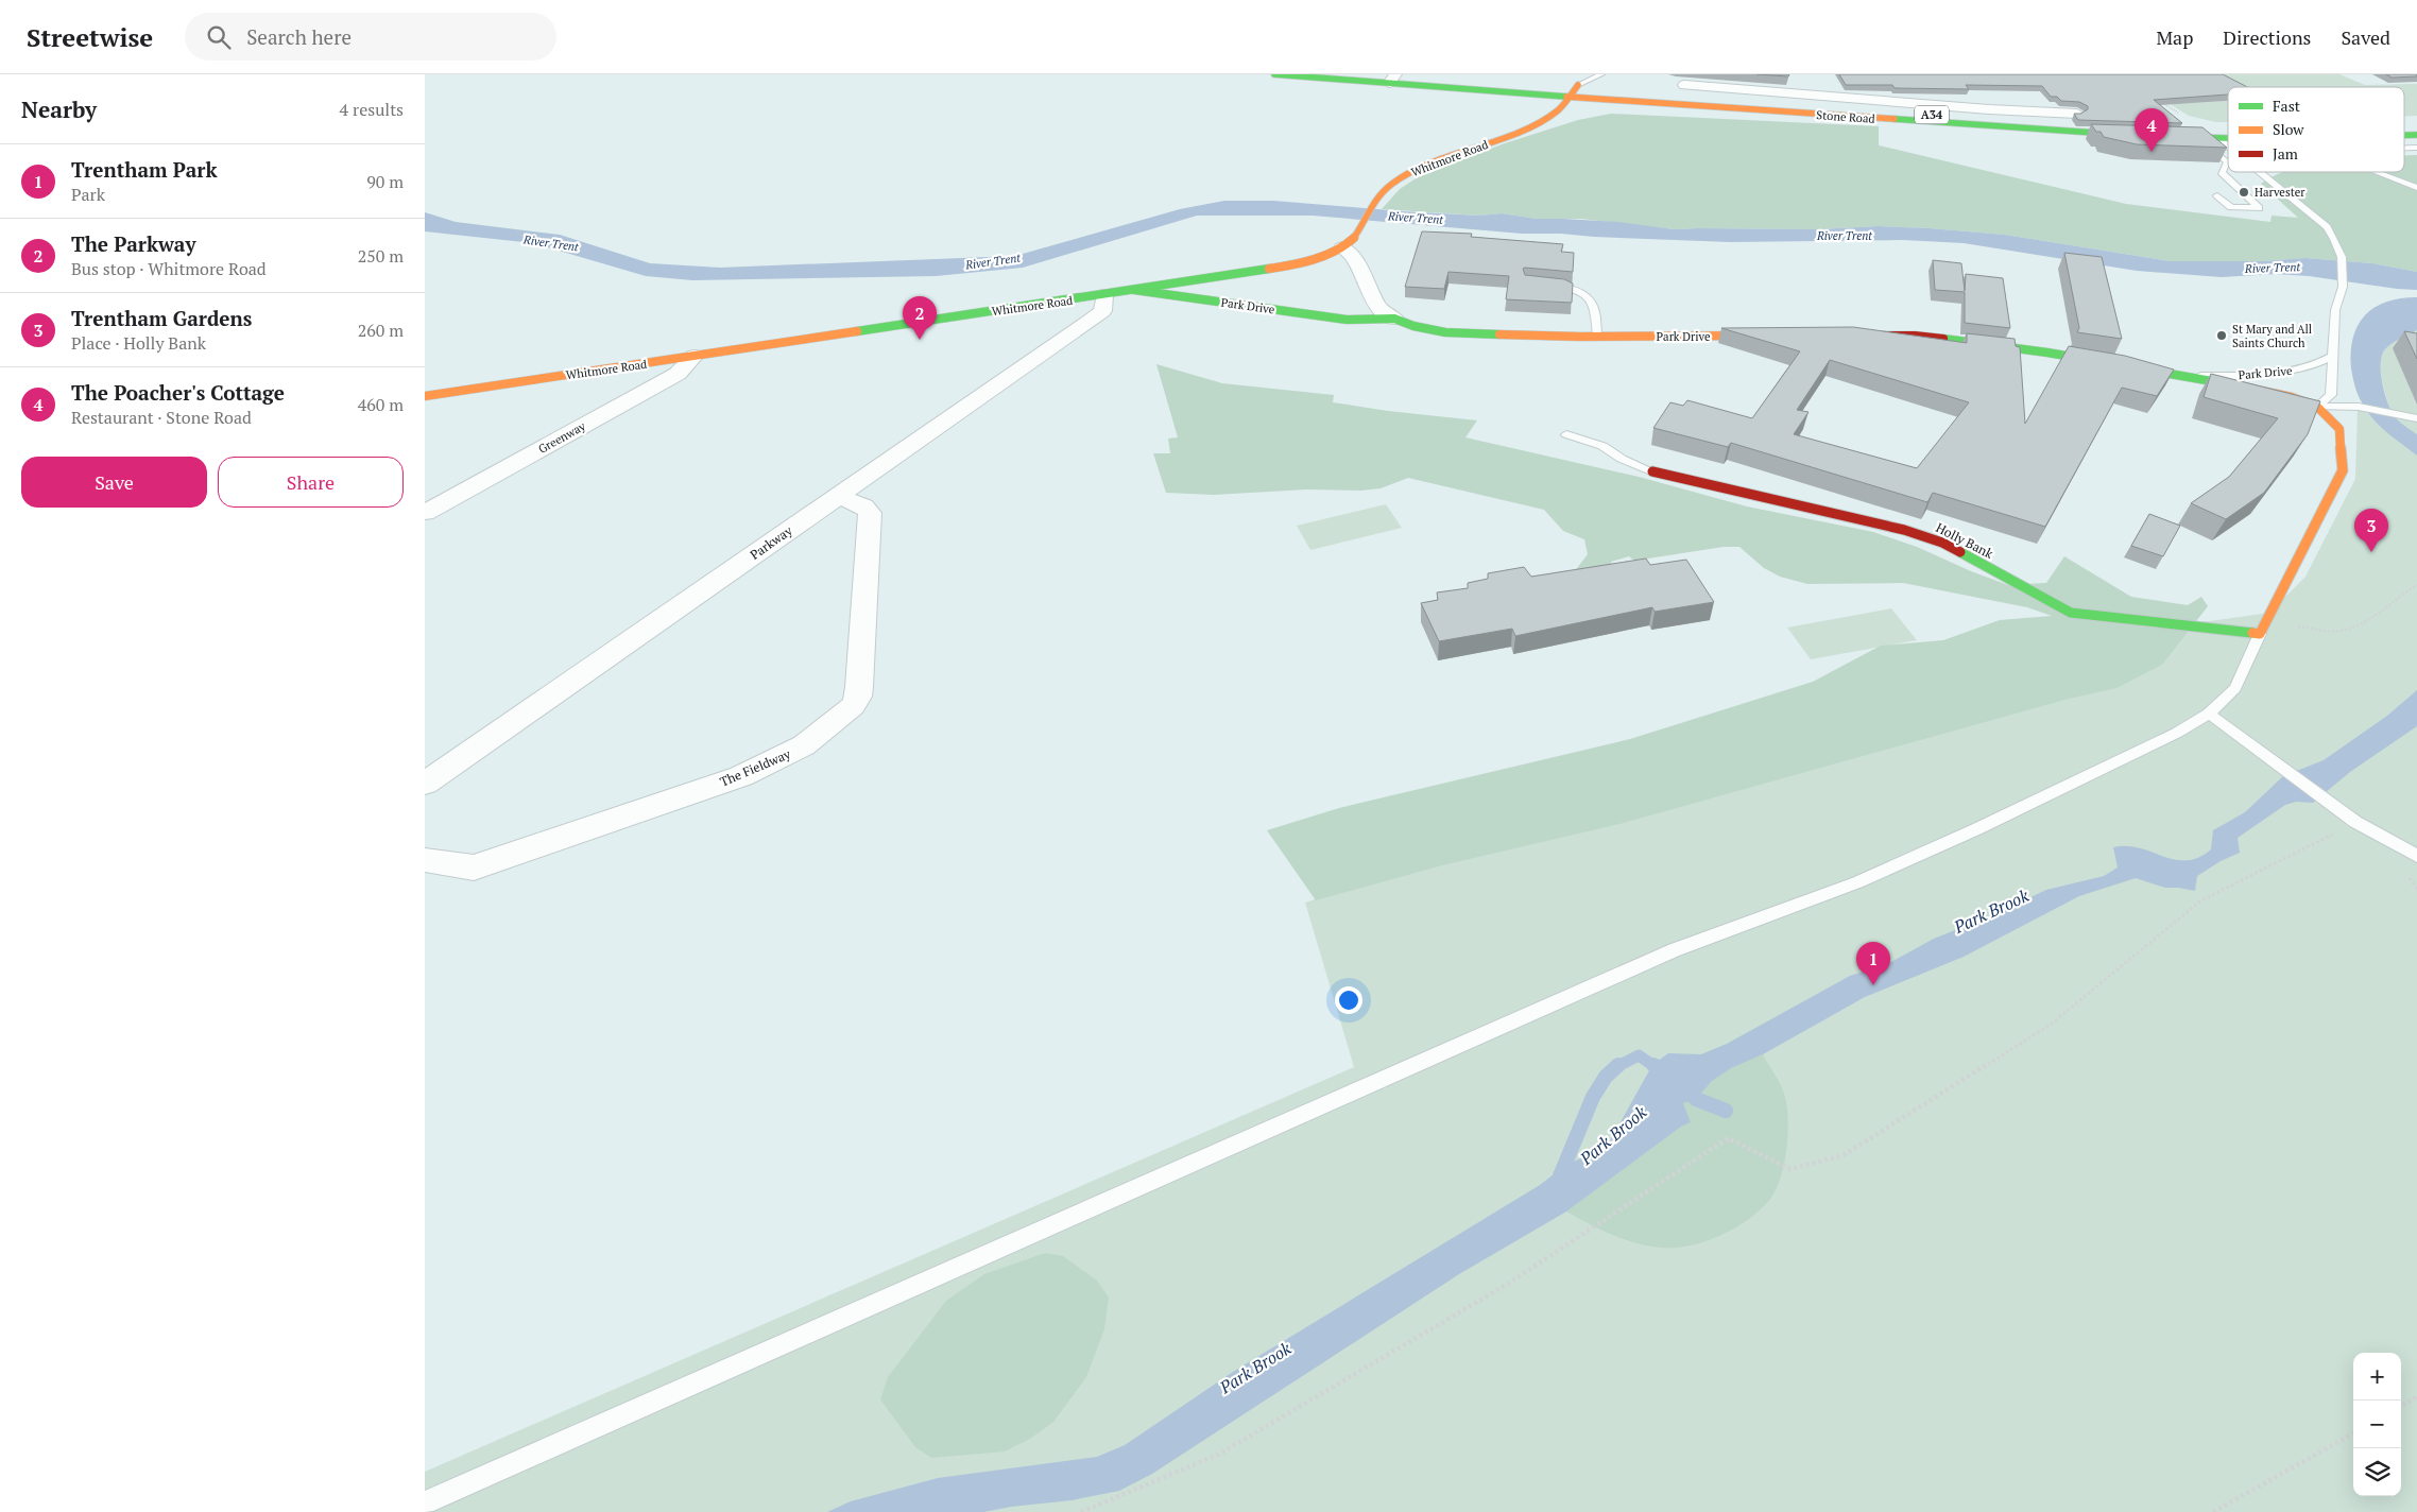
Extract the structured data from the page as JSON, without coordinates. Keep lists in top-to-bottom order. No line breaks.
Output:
{"streets":{"main road":["A34","Stone Road","Whitmore Road","Park Drive","Holly Bank"],"street":["Greenway","Parkway","The Fieldway"]},"crossings":[["Stone Road","Whitmore Road"],["Whitmore Road","Park Drive"],["Whitmore Road","Greenway"],["Whitmore Road","Parkway"],["Parkway","The Fieldway"]],"water":["River Trent","Park Brook"],"places":["Harvester","St Mary and All Saints Church"],"legend":["Fast","Slow","Jam"],"page":{"header":"Streetwise","search":"Search here","nav":["Map","Directions","Saved"],"heading":["Nearby","4 results"],"pins":["4","2","3","1"],"list":[{"mark":"1","name":"Trentham Park","note":"Park","value":"90 m"},{"mark":"2","name":"The Parkway","note":"Bus stop · Whitmore Road","value":"250 m"},{"mark":"3","name":"Trentham Gardens","note":"Place · Holly Bank","value":"260 m"},{"mark":"4","name":"The Poacher's Cottage","note":"Restaurant · Stone Road","value":"460 m"}],"buttons":["Save","Share"],"map_buttons":["+","−"]}}
